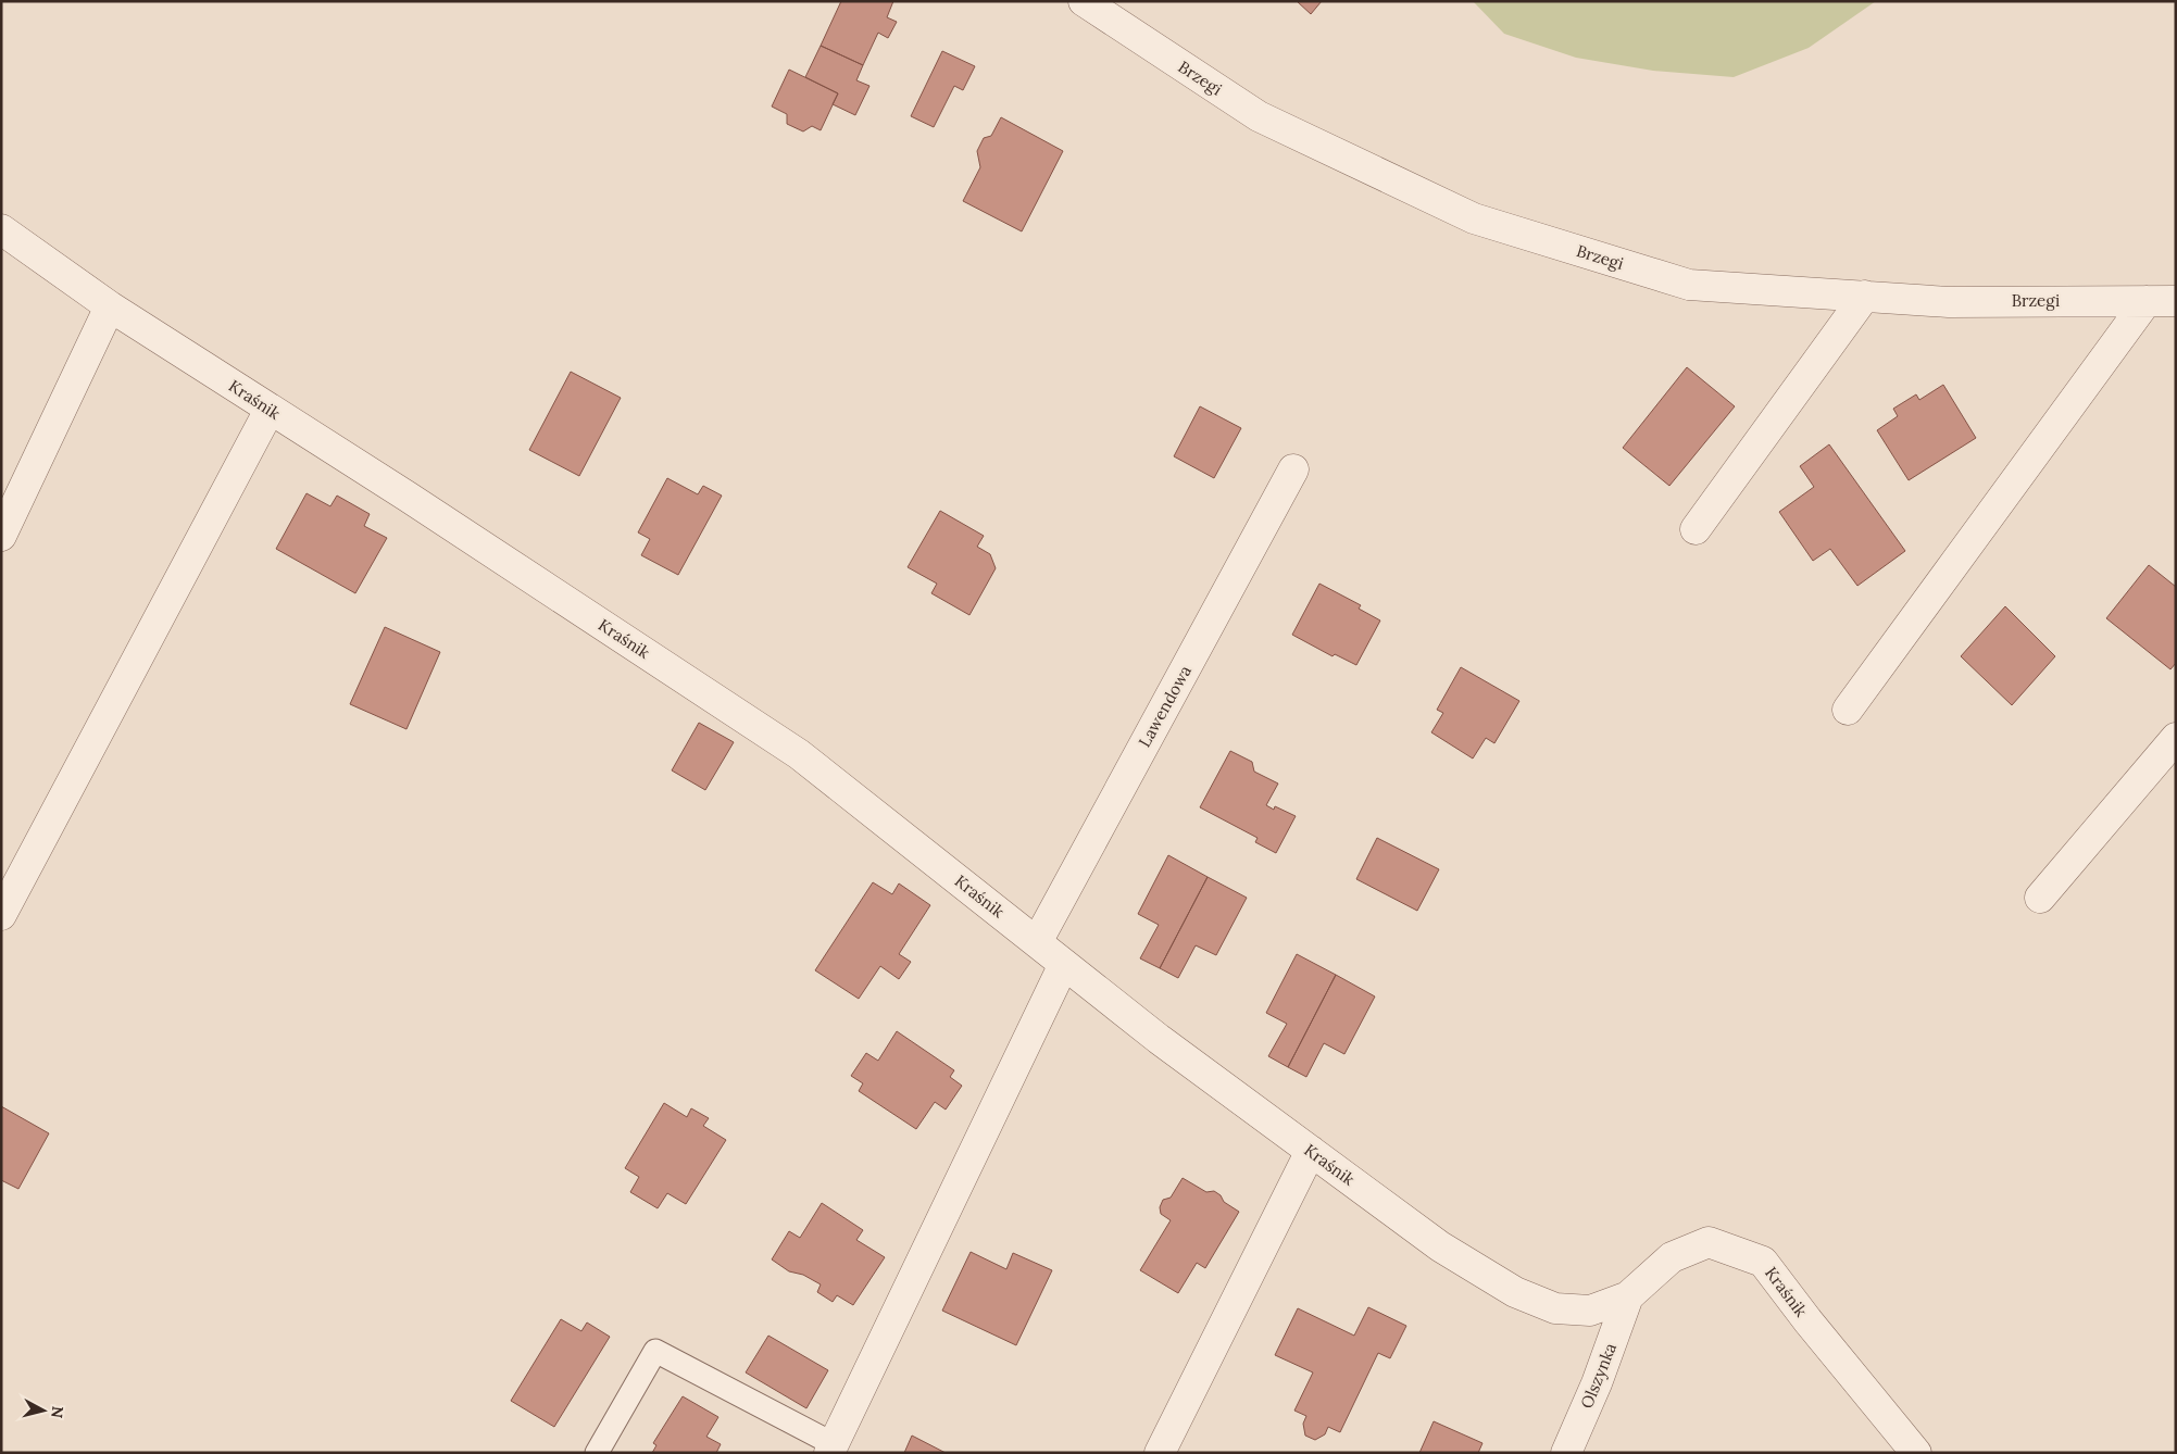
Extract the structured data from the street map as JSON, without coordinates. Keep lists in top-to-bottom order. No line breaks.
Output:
{"streets":{"street":["Brzegi","Kraśnik","Lawendowa","Olszynka"]},"crossings":[["Kraśnik","Lawendowa"],["Kraśnik","Olszynka"]],"north":"right"}
